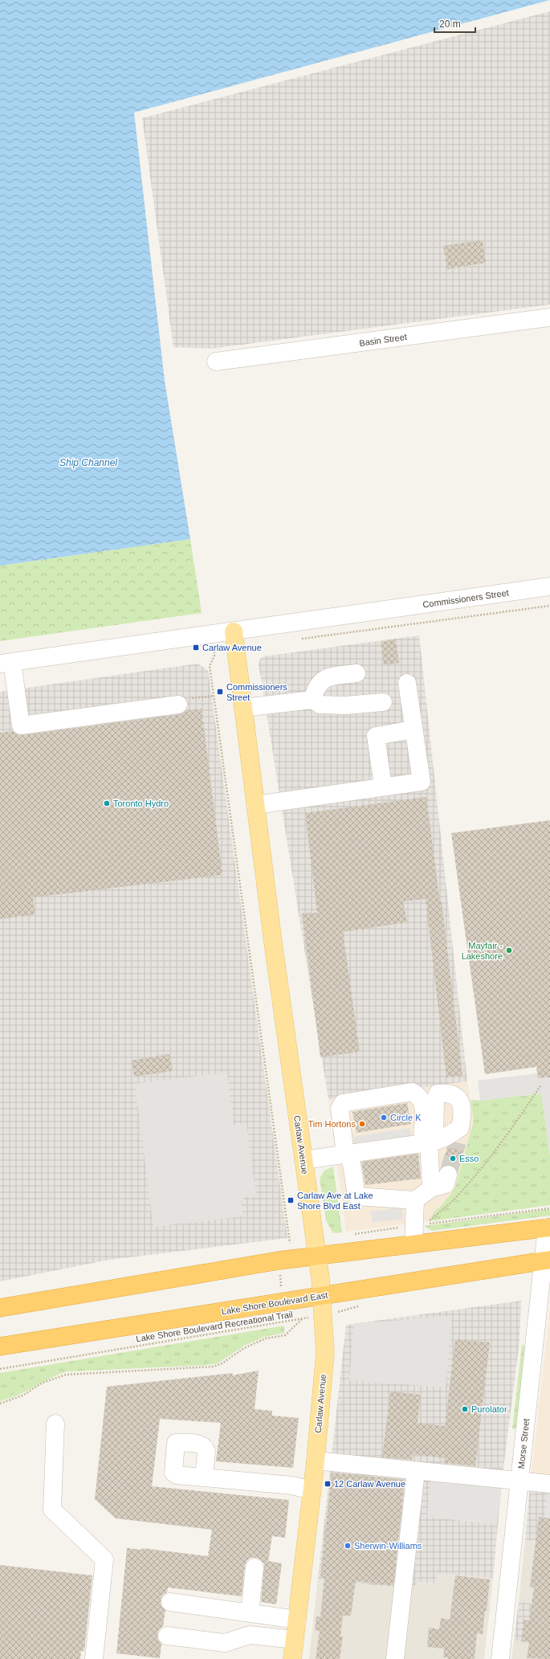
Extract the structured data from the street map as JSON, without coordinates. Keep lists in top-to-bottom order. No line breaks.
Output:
{"streets":{"highway":["Lake Shore Boulevard East"],"main road":["Carlaw Avenue"],"street":["Basin Street","Commissioners Street","Morse Street"],"path":["Lake Shore Boulevard Recreational Trail"]},"crossings":[["Commissioners Street","Carlaw Avenue"],["Carlaw Avenue","Lake Shore Boulevard East"],["Lake Shore Boulevard East","Morse Street"]],"water":["Ship Channel"],"places":{"transit":["Carlaw Avenue","Commissioners Street","Carlaw Ave at Lake Shore Blvd East","12 Carlaw Avenue"],"other":["Toronto Hydro","Mayfair - Lakeshore","Circle K","Tim Hortons","Esso","Purolator","Sherwin-Williams"]},"scale_bar":"20 m"}
